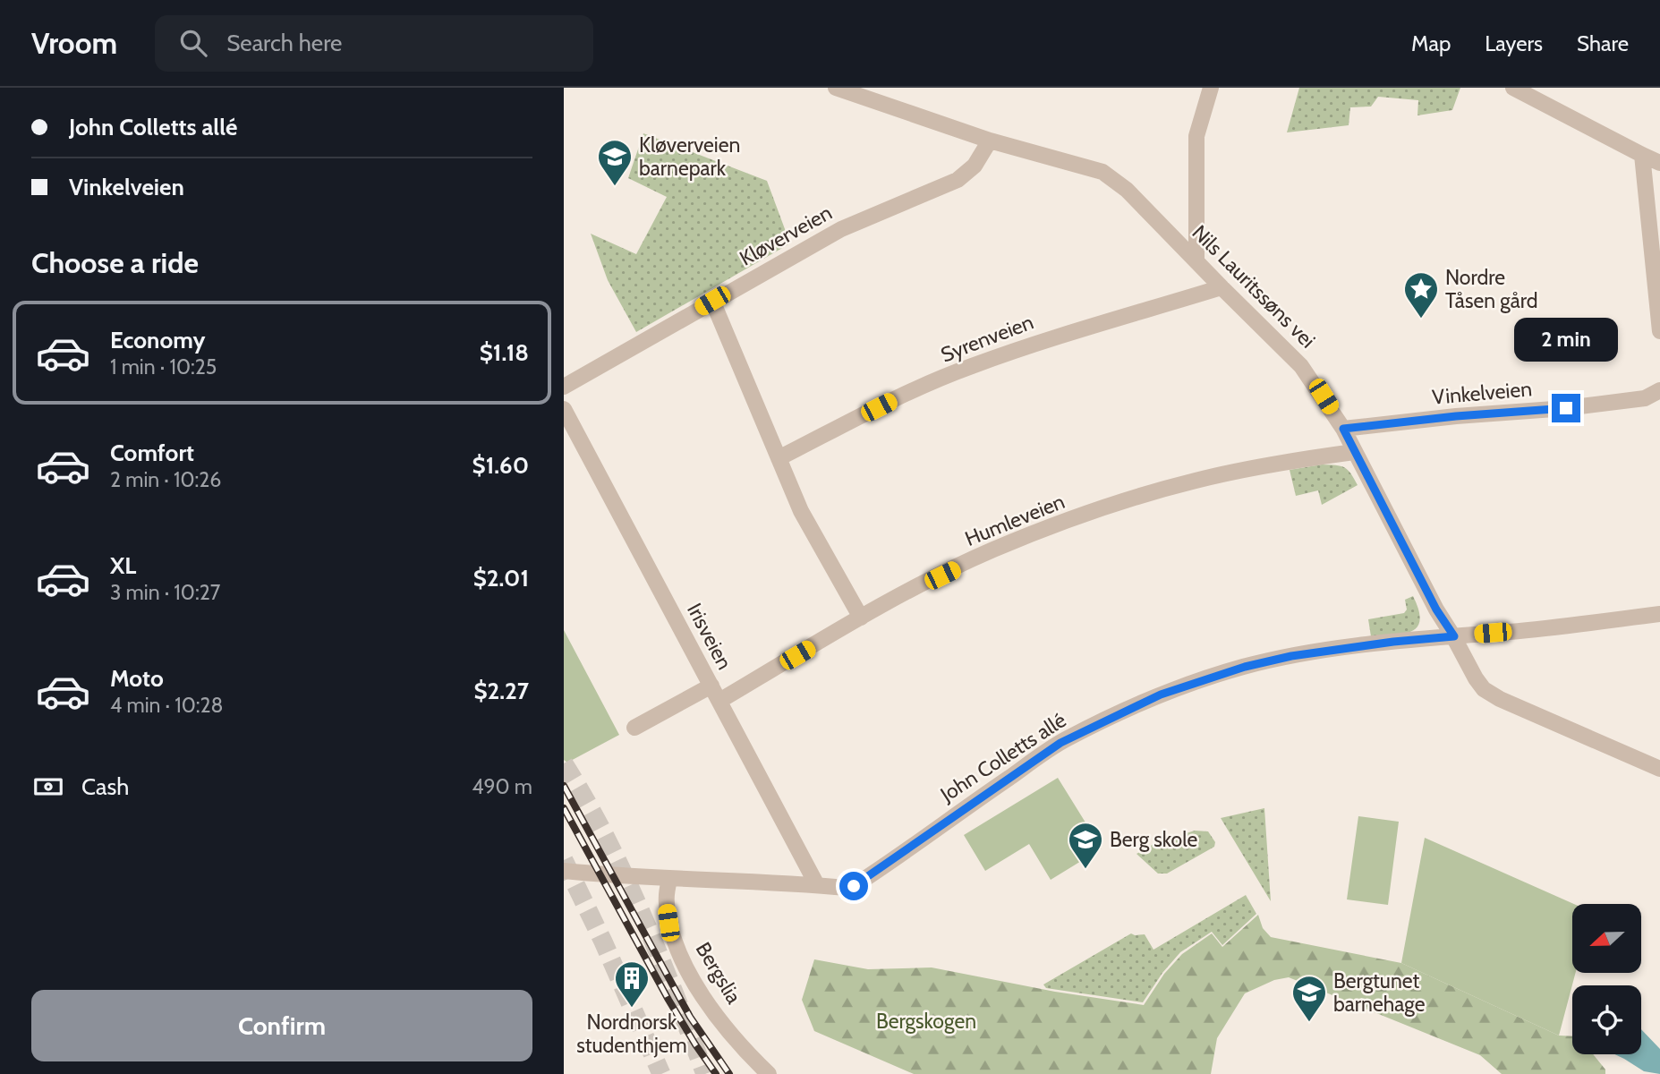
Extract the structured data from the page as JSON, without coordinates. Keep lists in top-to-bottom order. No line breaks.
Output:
{"streets":{"street":["Kløverveien","Nils Lauritssøns vei","Syrenveien","Vinkelveien","Humleveien","Irisveien","John Colletts allé","Bergslia"]},"crossings":[["Kløverveien","Nils Lauritssøns vei"],["Nils Lauritssøns vei","Syrenveien"],["Nils Lauritssøns vei","Vinkelveien"],["Nils Lauritssøns vei","Humleveien"],["Nils Lauritssøns vei","John Colletts allé"],["Humleveien","Irisveien"],["Irisveien","John Colletts allé"],["John Colletts allé","Bergslia"]],"parks":["Bergskogen"],"places":{"school or university":["Kløverveien barnepark","Berg skole","Bergtunet barnehage"],"place":["Nordre Tåsen gård"],"building":["Nordnorsk studenthjem"]},"north":"left","page":{"header":"Vroom","search":"Search here","nav":["Map","Layers","Share"],"banner":["John Colletts allé","Vinkelveien"],"heading":"Choose a ride","list":[{"name":"Economy","note":"1 min · 10:25","value":"$1.18"},{"name":"Comfort","note":"2 min · 10:26","value":"$1.60"},{"name":"XL","note":"3 min · 10:27","value":"$2.01"},{"name":"Moto","note":"4 min · 10:28","value":"$2.27"}],"bubble":"2 min","pay":["Cash","490 m"],"buttons":"Confirm"}}
